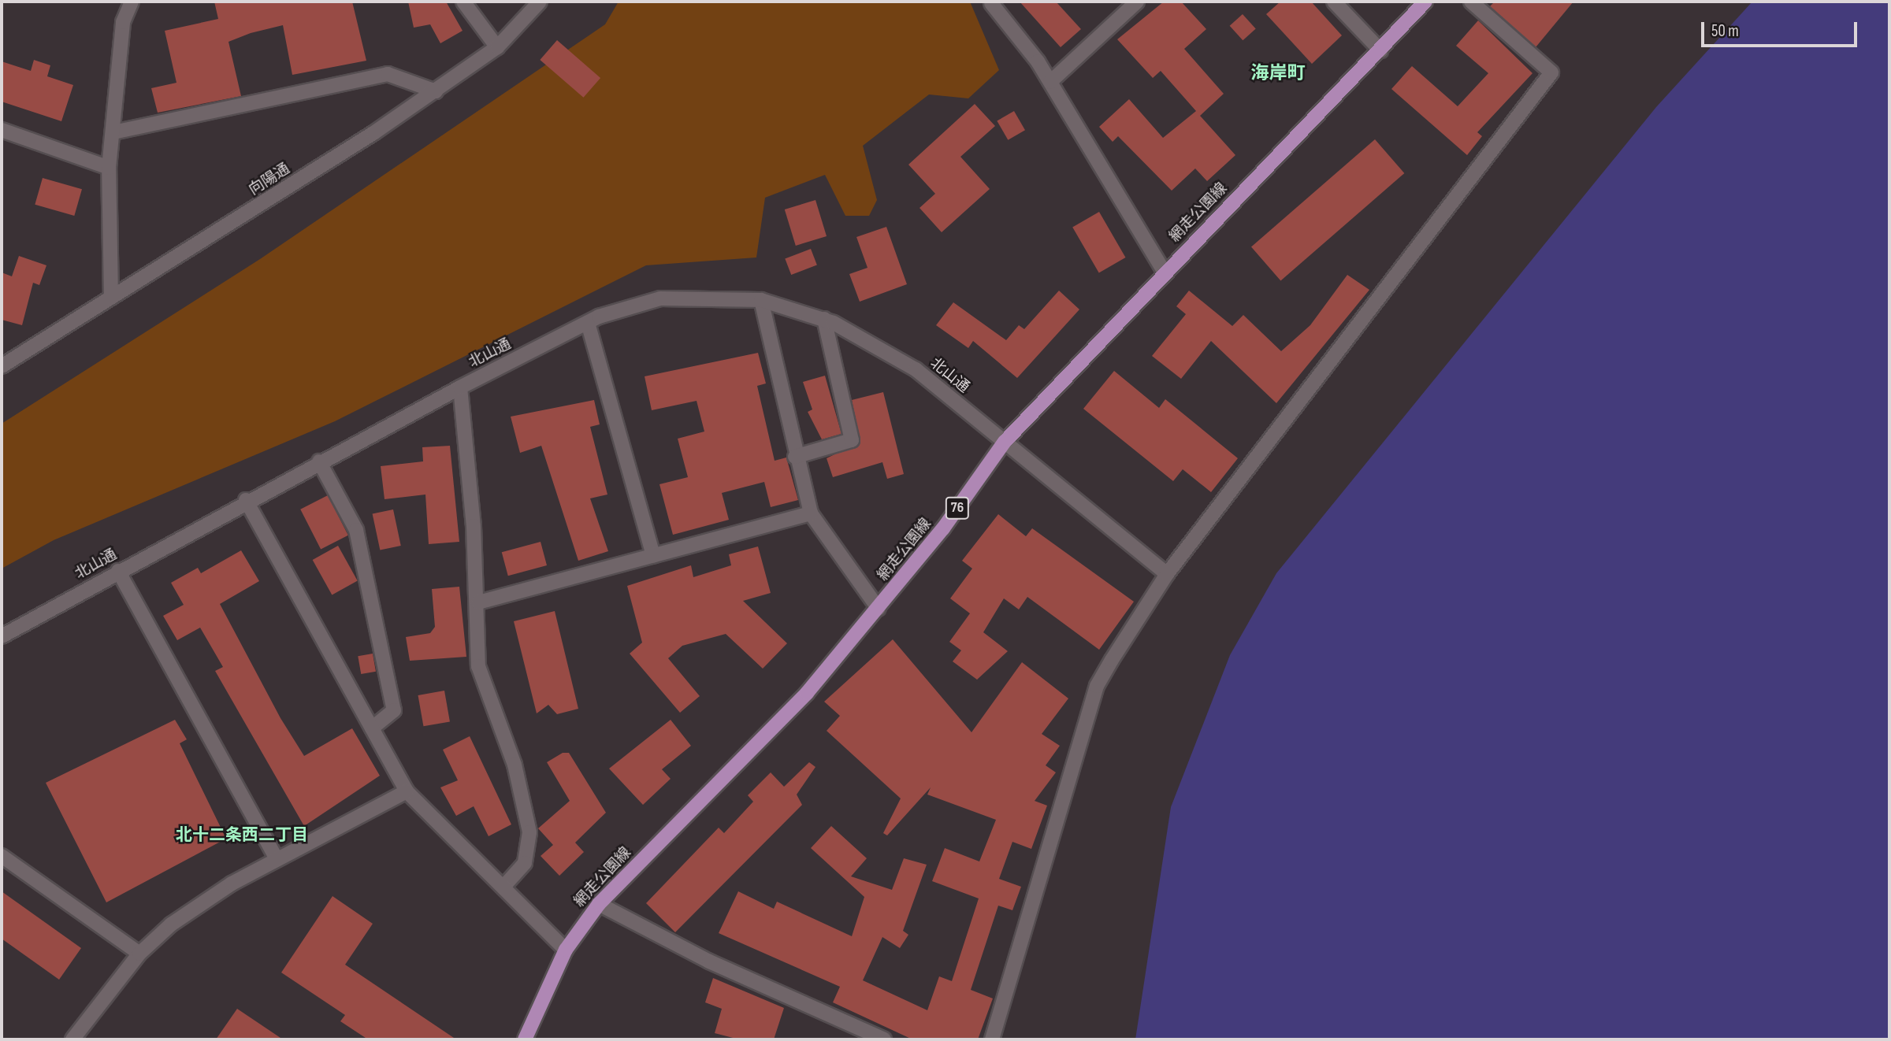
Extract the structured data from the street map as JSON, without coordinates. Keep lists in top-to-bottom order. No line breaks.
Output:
{"streets":{"main road":["網走公園線","76"],"street":["向陽通","北山通"]},"crossings":[["網走公園線","北山通"]],"districts":["海岸町","北十二条西二丁目"],"scale_bar":"50 m"}
